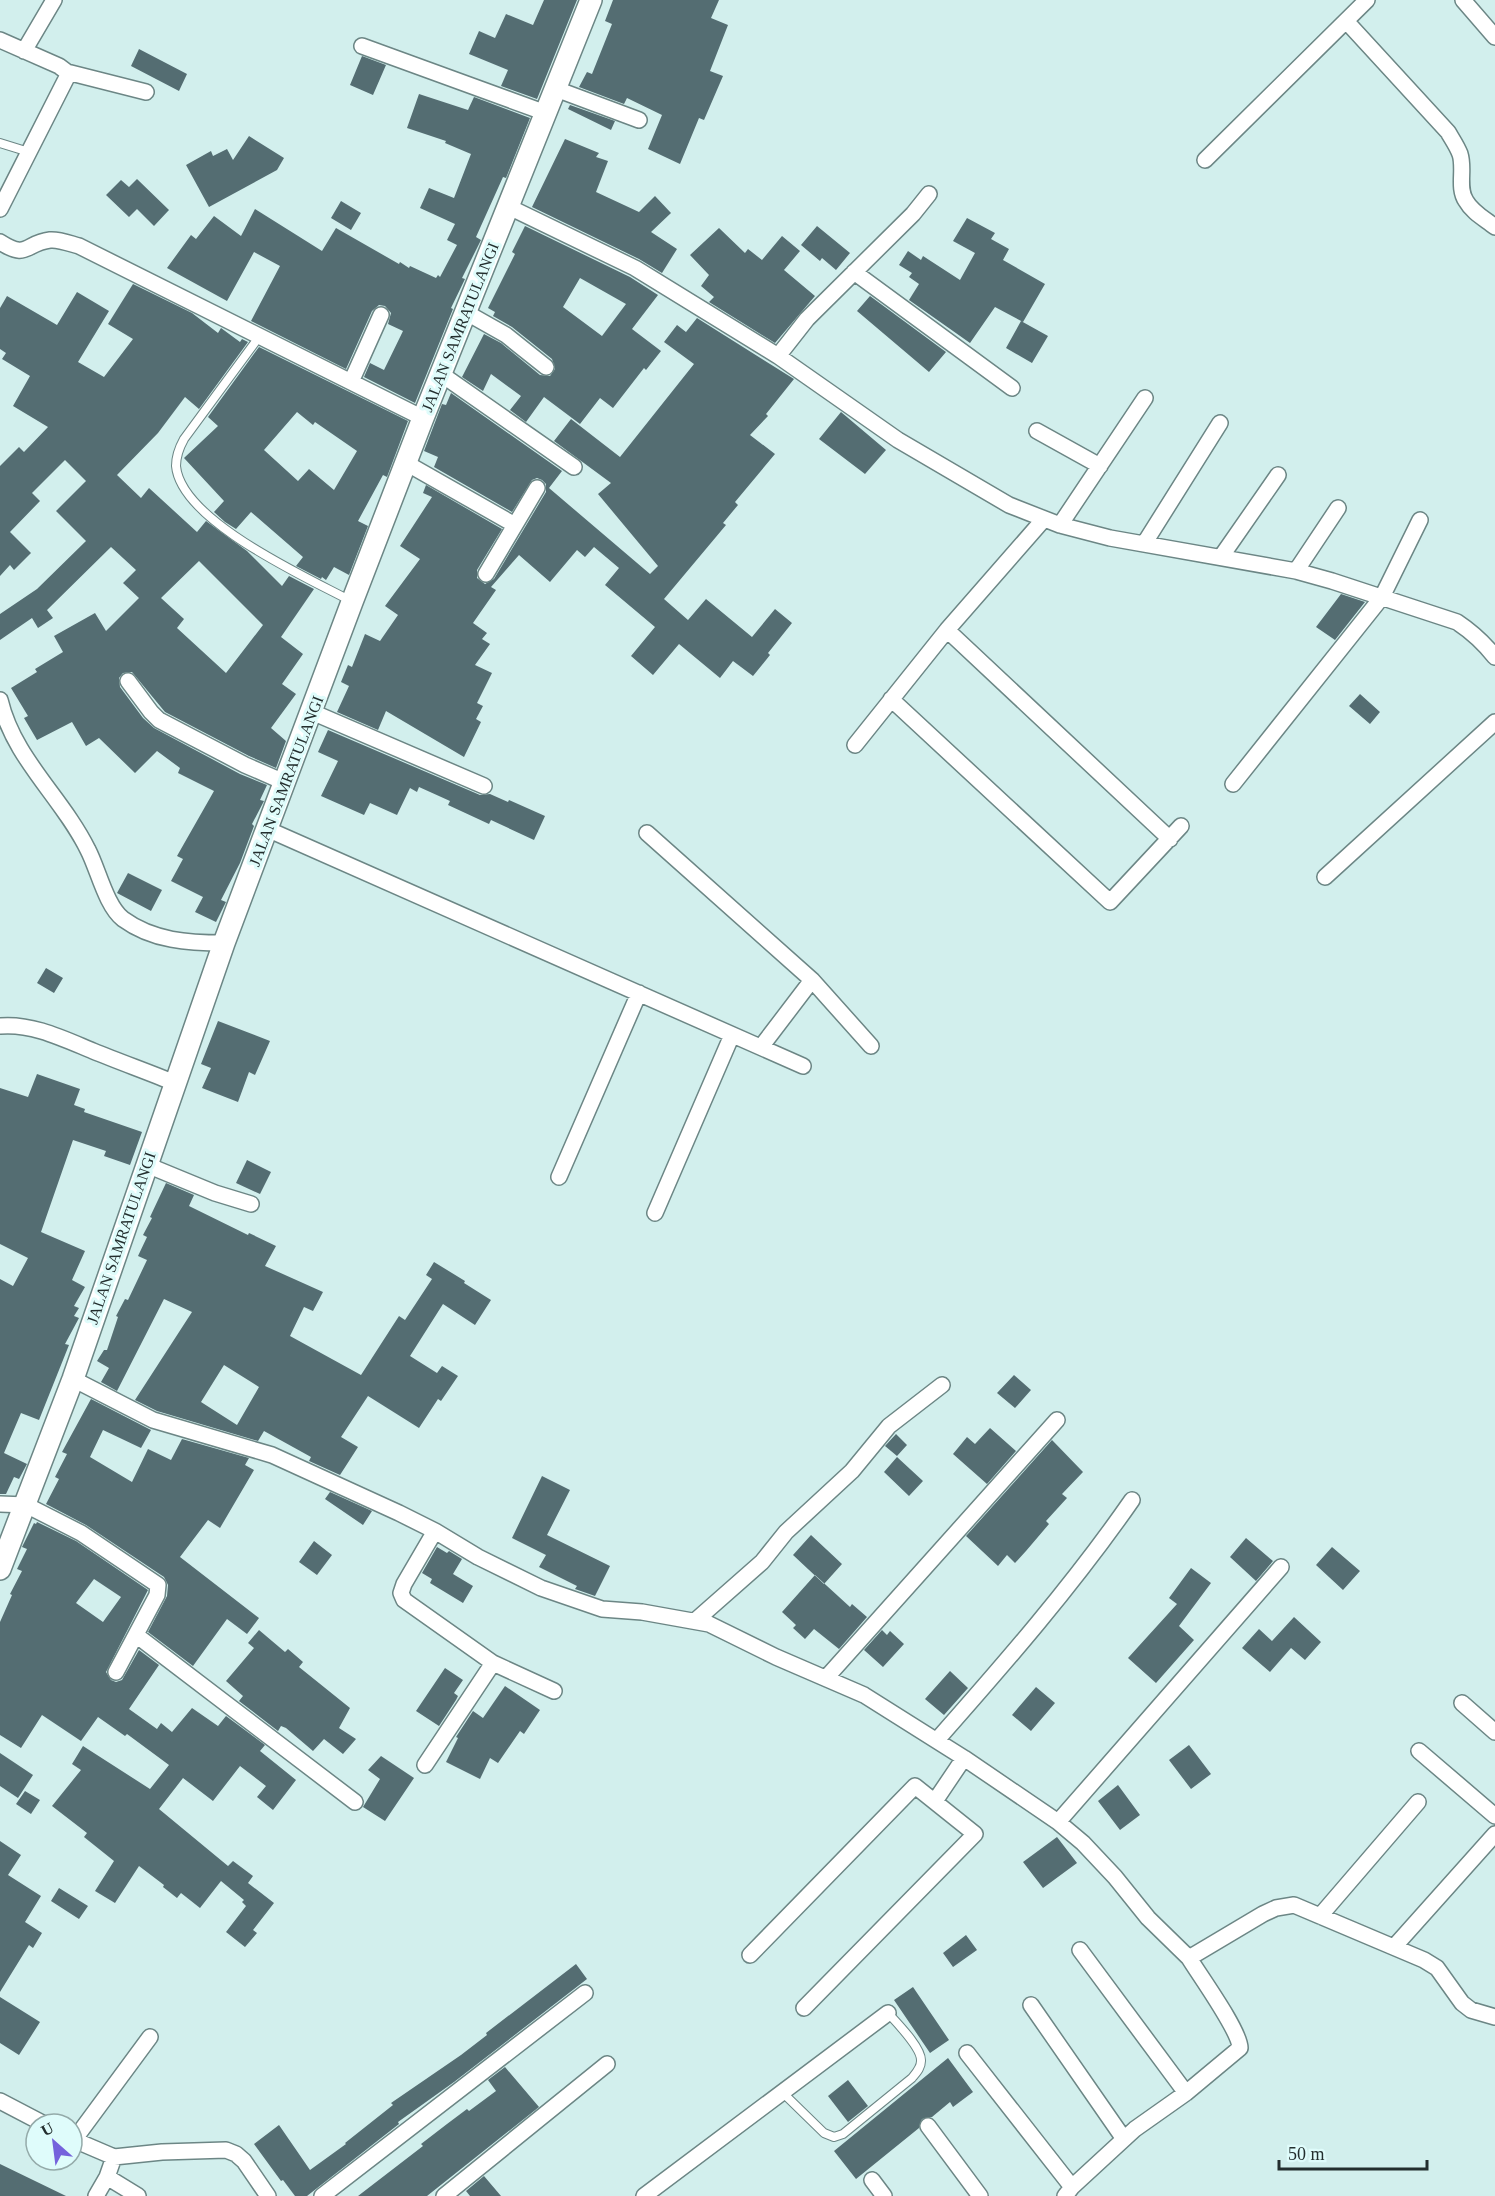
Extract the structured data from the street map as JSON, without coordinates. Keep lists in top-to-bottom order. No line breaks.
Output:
{"streets":{"main road":["JALAN SAMRATULANGI"]},"scale_bar":"50 m","north":"top left"}
